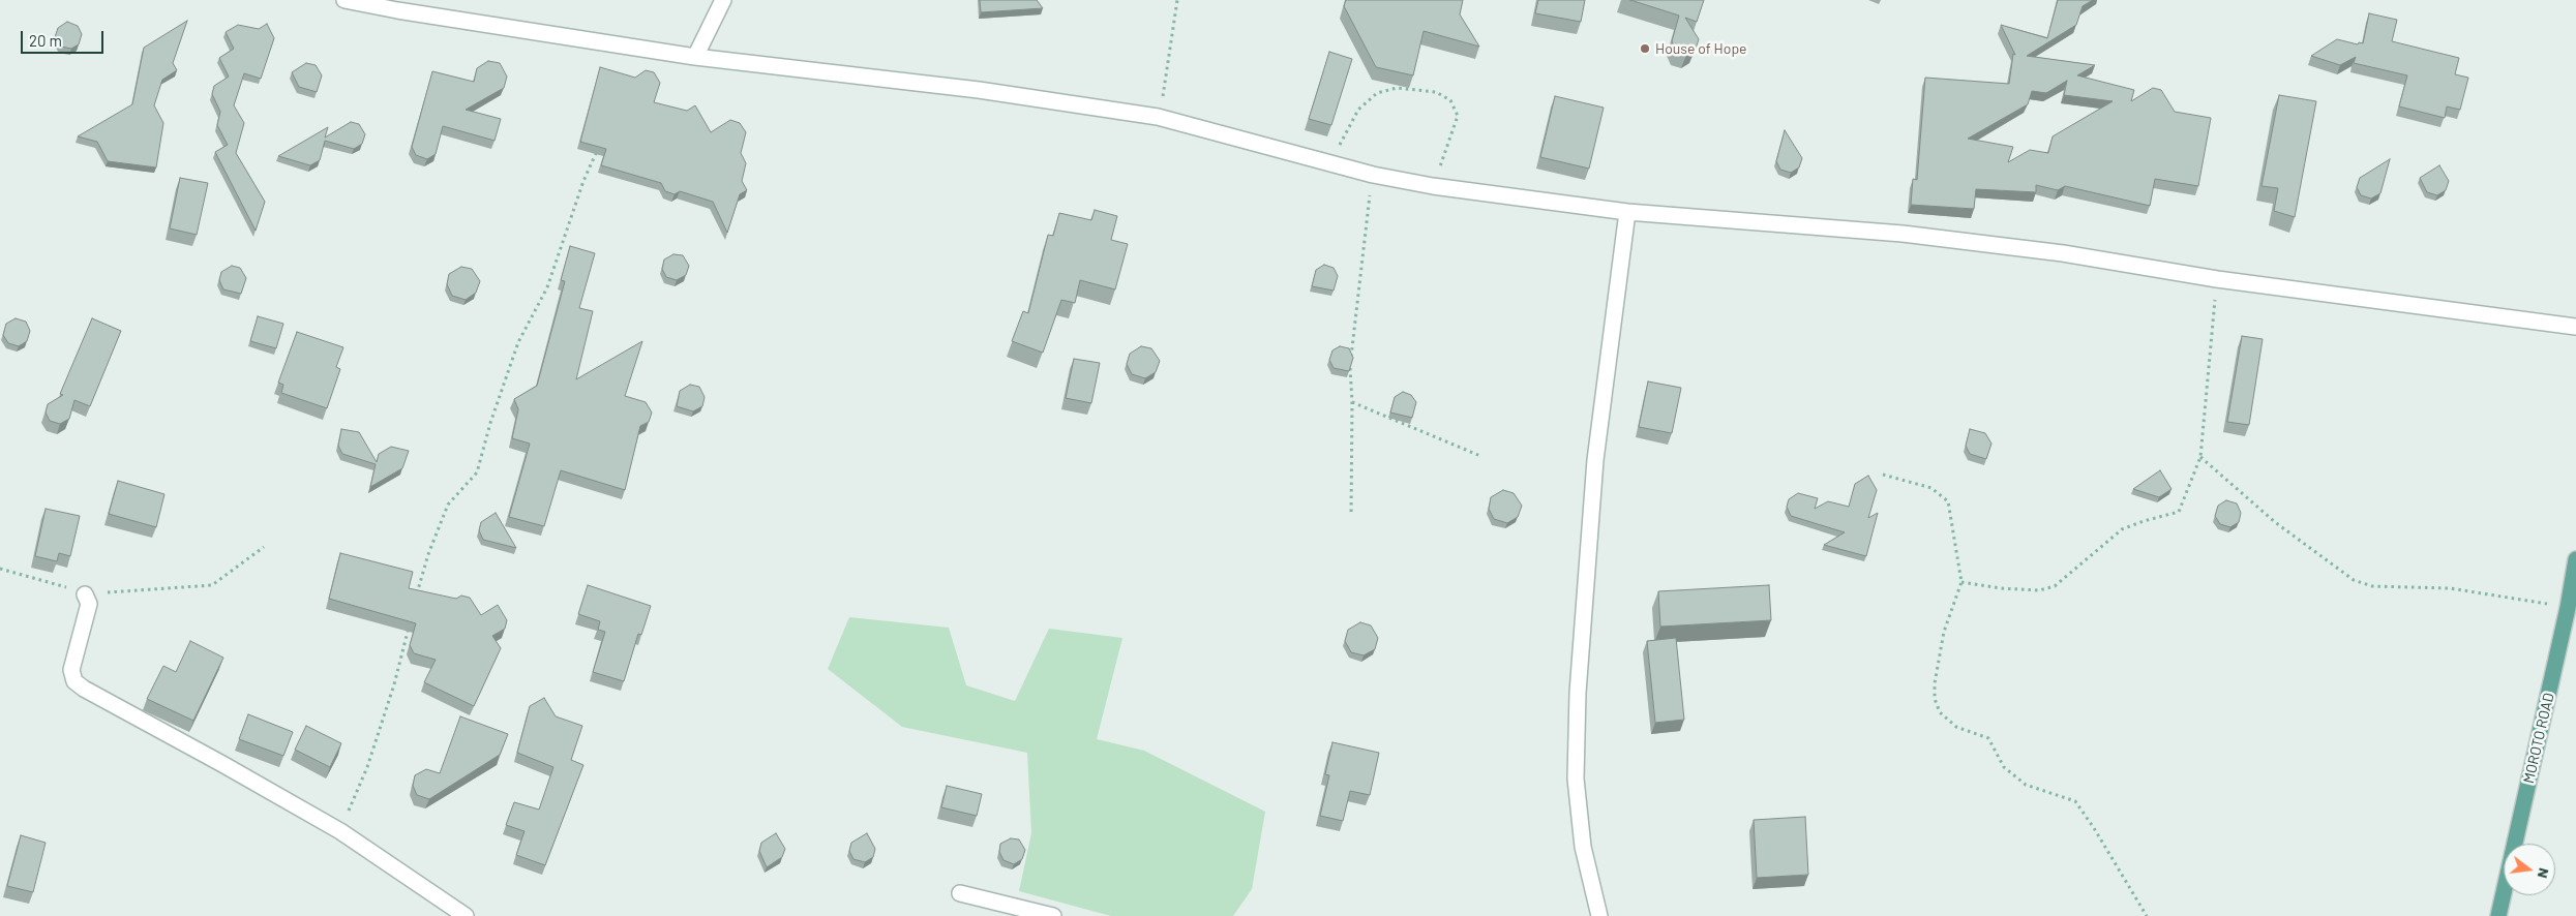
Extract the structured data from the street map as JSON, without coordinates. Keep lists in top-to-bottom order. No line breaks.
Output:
{"streets":{"main road":["MOROTO ROAD"]},"places":["House of Hope"],"scale_bar":"20 m","north":"right"}
